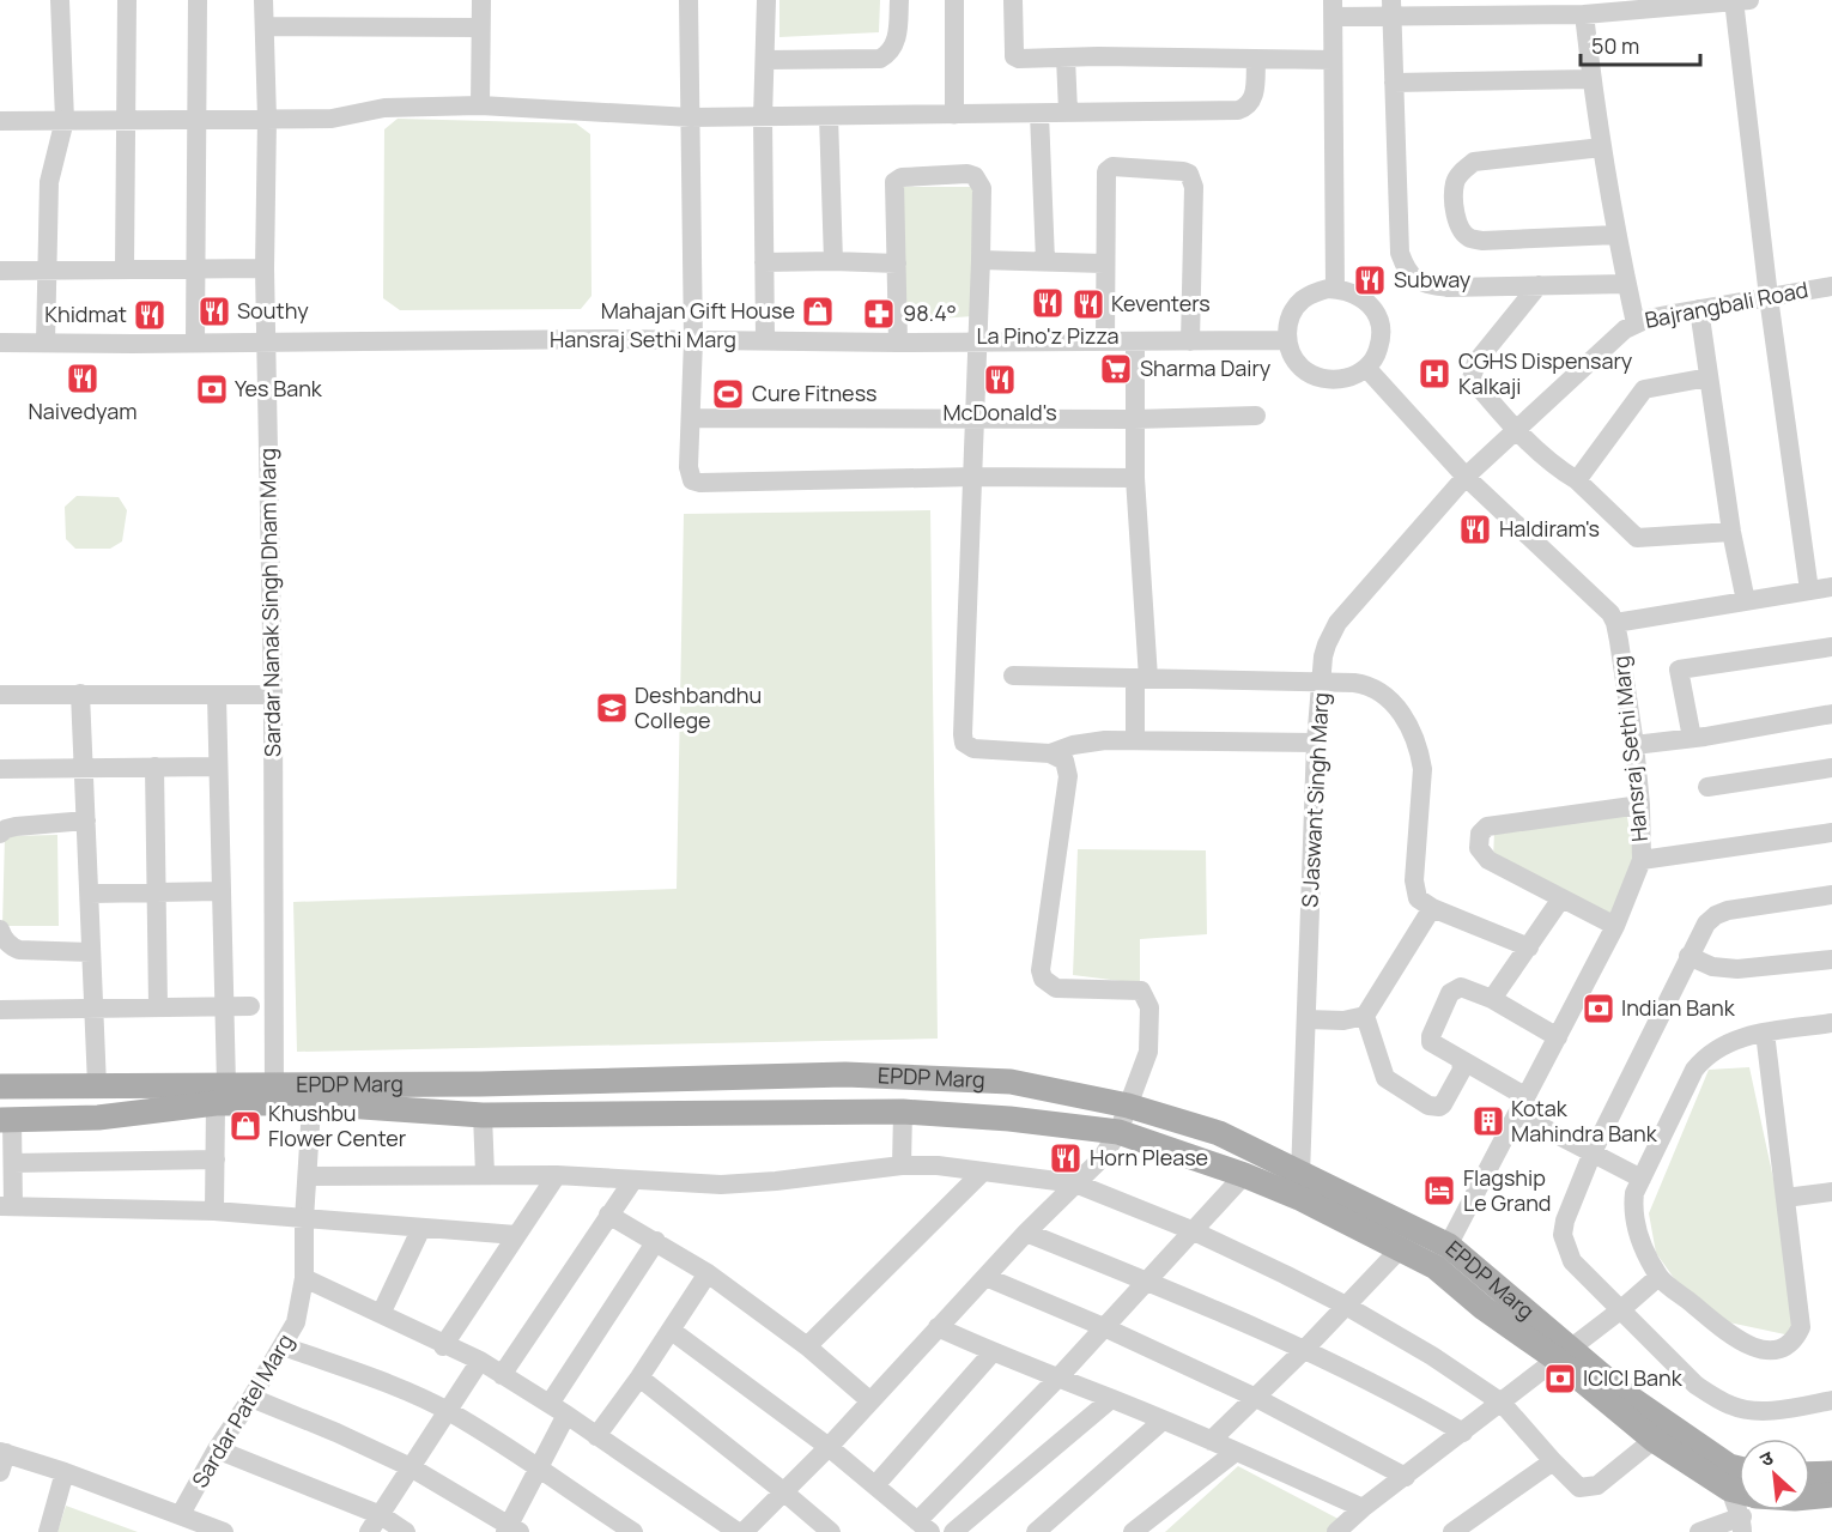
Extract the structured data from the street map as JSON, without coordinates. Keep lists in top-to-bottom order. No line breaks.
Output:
{"streets":{"main road":["EPDP Marg"],"street":["Bajrangbali Road","Hansraj Sethi Marg","Sardar Nanak Singh Dham Marg","S Jaswant Singh Marg","Sardar Patel Marg"]},"crossings":[["Bajrangbali Road","S Jaswant Singh Marg"],["Hansraj Sethi Marg","Sardar Nanak Singh Dham Marg"],["Hansraj Sethi Marg","EPDP Marg"],["Sardar Nanak Singh Dham Marg","EPDP Marg"],["S Jaswant Singh Marg","EPDP Marg"],["EPDP Marg","Sardar Patel Marg"]],"places":{"restaurant":["Subway","La Pino'z Pizza","Keventers","Southy","Khidmat","Naivedyam","McDonald's","Haldiram's","Horn Please"],"shop":["Mahajan Gift House","Khushbu Flower Center"],"pharmacy":["98.4°"],"supermarket":["Sharma Dairy"],"hospital":["CGHS Dispensary Kalkaji"],"bank":["Yes Bank","Indian Bank","ICICI Bank"],"sports":["Cure Fitness"],"school or university":["Deshbandhu College"],"building":["Kotak Mahindra Bank"],"hotel":["Flagship Le Grand"]},"scale_bar":"50 m","north":"top left"}
